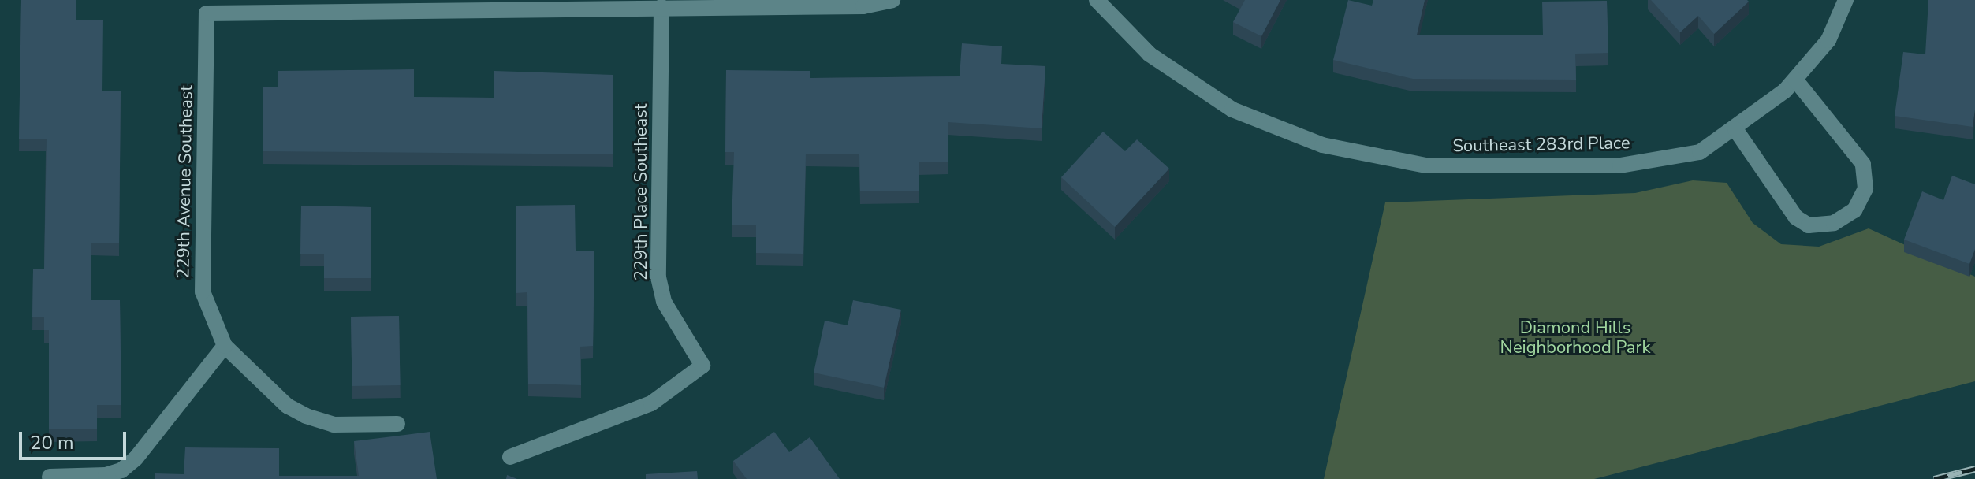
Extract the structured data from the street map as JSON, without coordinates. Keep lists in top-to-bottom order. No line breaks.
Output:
{"streets":{"street":["Southeast 283rd Place","229th Avenue Southeast","229th Place Southeast"]},"crossings":[["229th Avenue Southeast","229th Place Southeast"]],"parks":["Diamond Hills Neighborhood Park"],"scale_bar":"20 m"}
